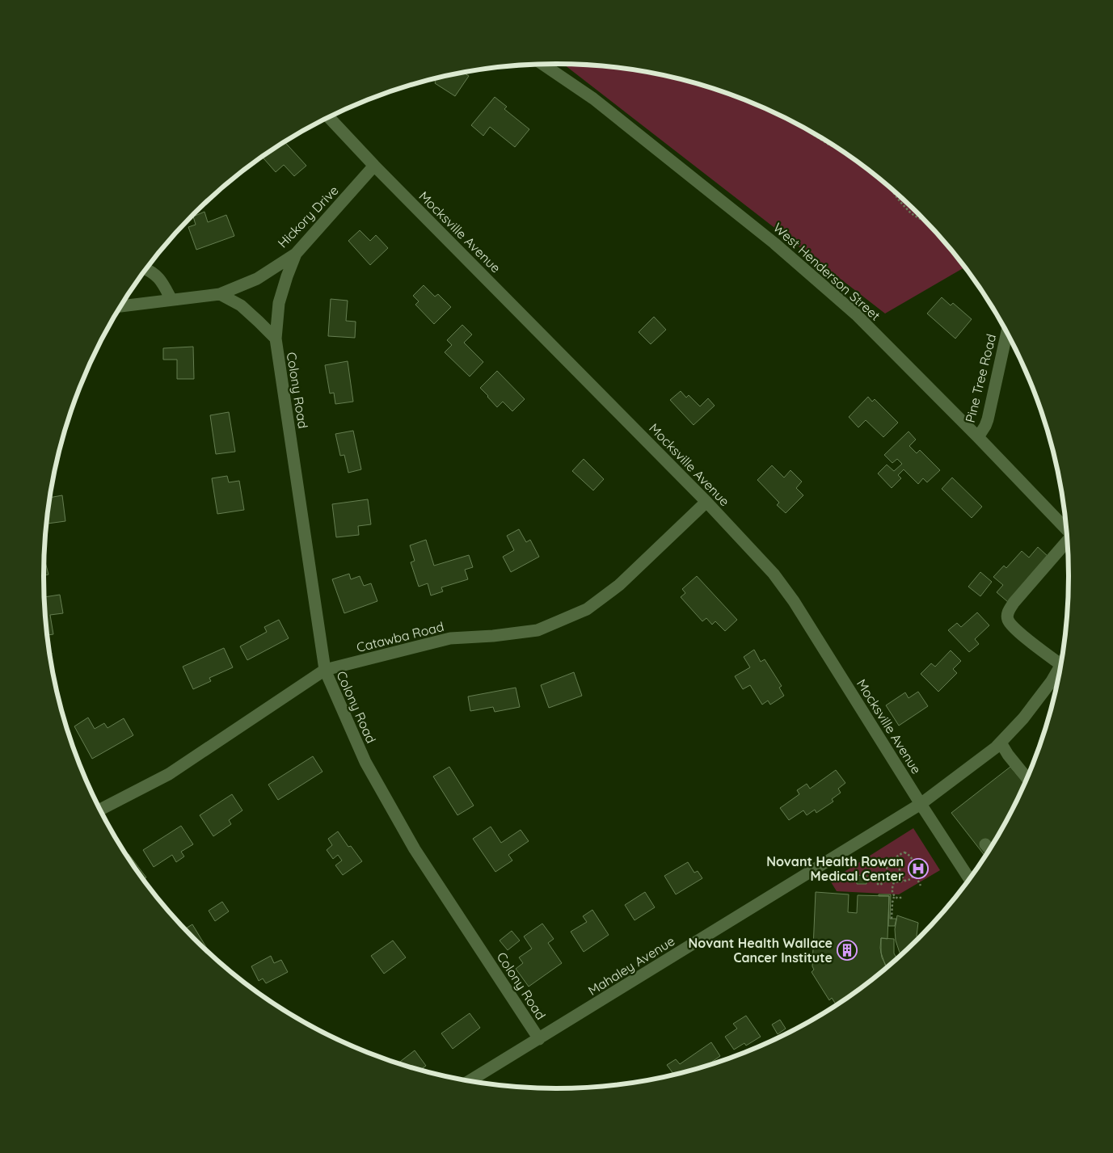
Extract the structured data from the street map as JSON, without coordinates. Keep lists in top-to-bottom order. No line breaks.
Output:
{"streets":{"street":["Hickory Drive","Mocksville Avenue","West Henderson Street","Pine Tree Road","Colony Road","Catawba Road","Mahaley Avenue"]},"crossings":[["Hickory Drive","Mocksville Avenue"],["Hickory Drive","Colony Road"],["Mocksville Avenue","Catawba Road"],["Mocksville Avenue","Mahaley Avenue"],["West Henderson Street","Pine Tree Road"],["Colony Road","Catawba Road"],["Colony Road","Mahaley Avenue"]],"places":{"hospital":["Novant Health Rowan Medical Center"],"building":["Novant Health Wallace Cancer Institute"]}}
